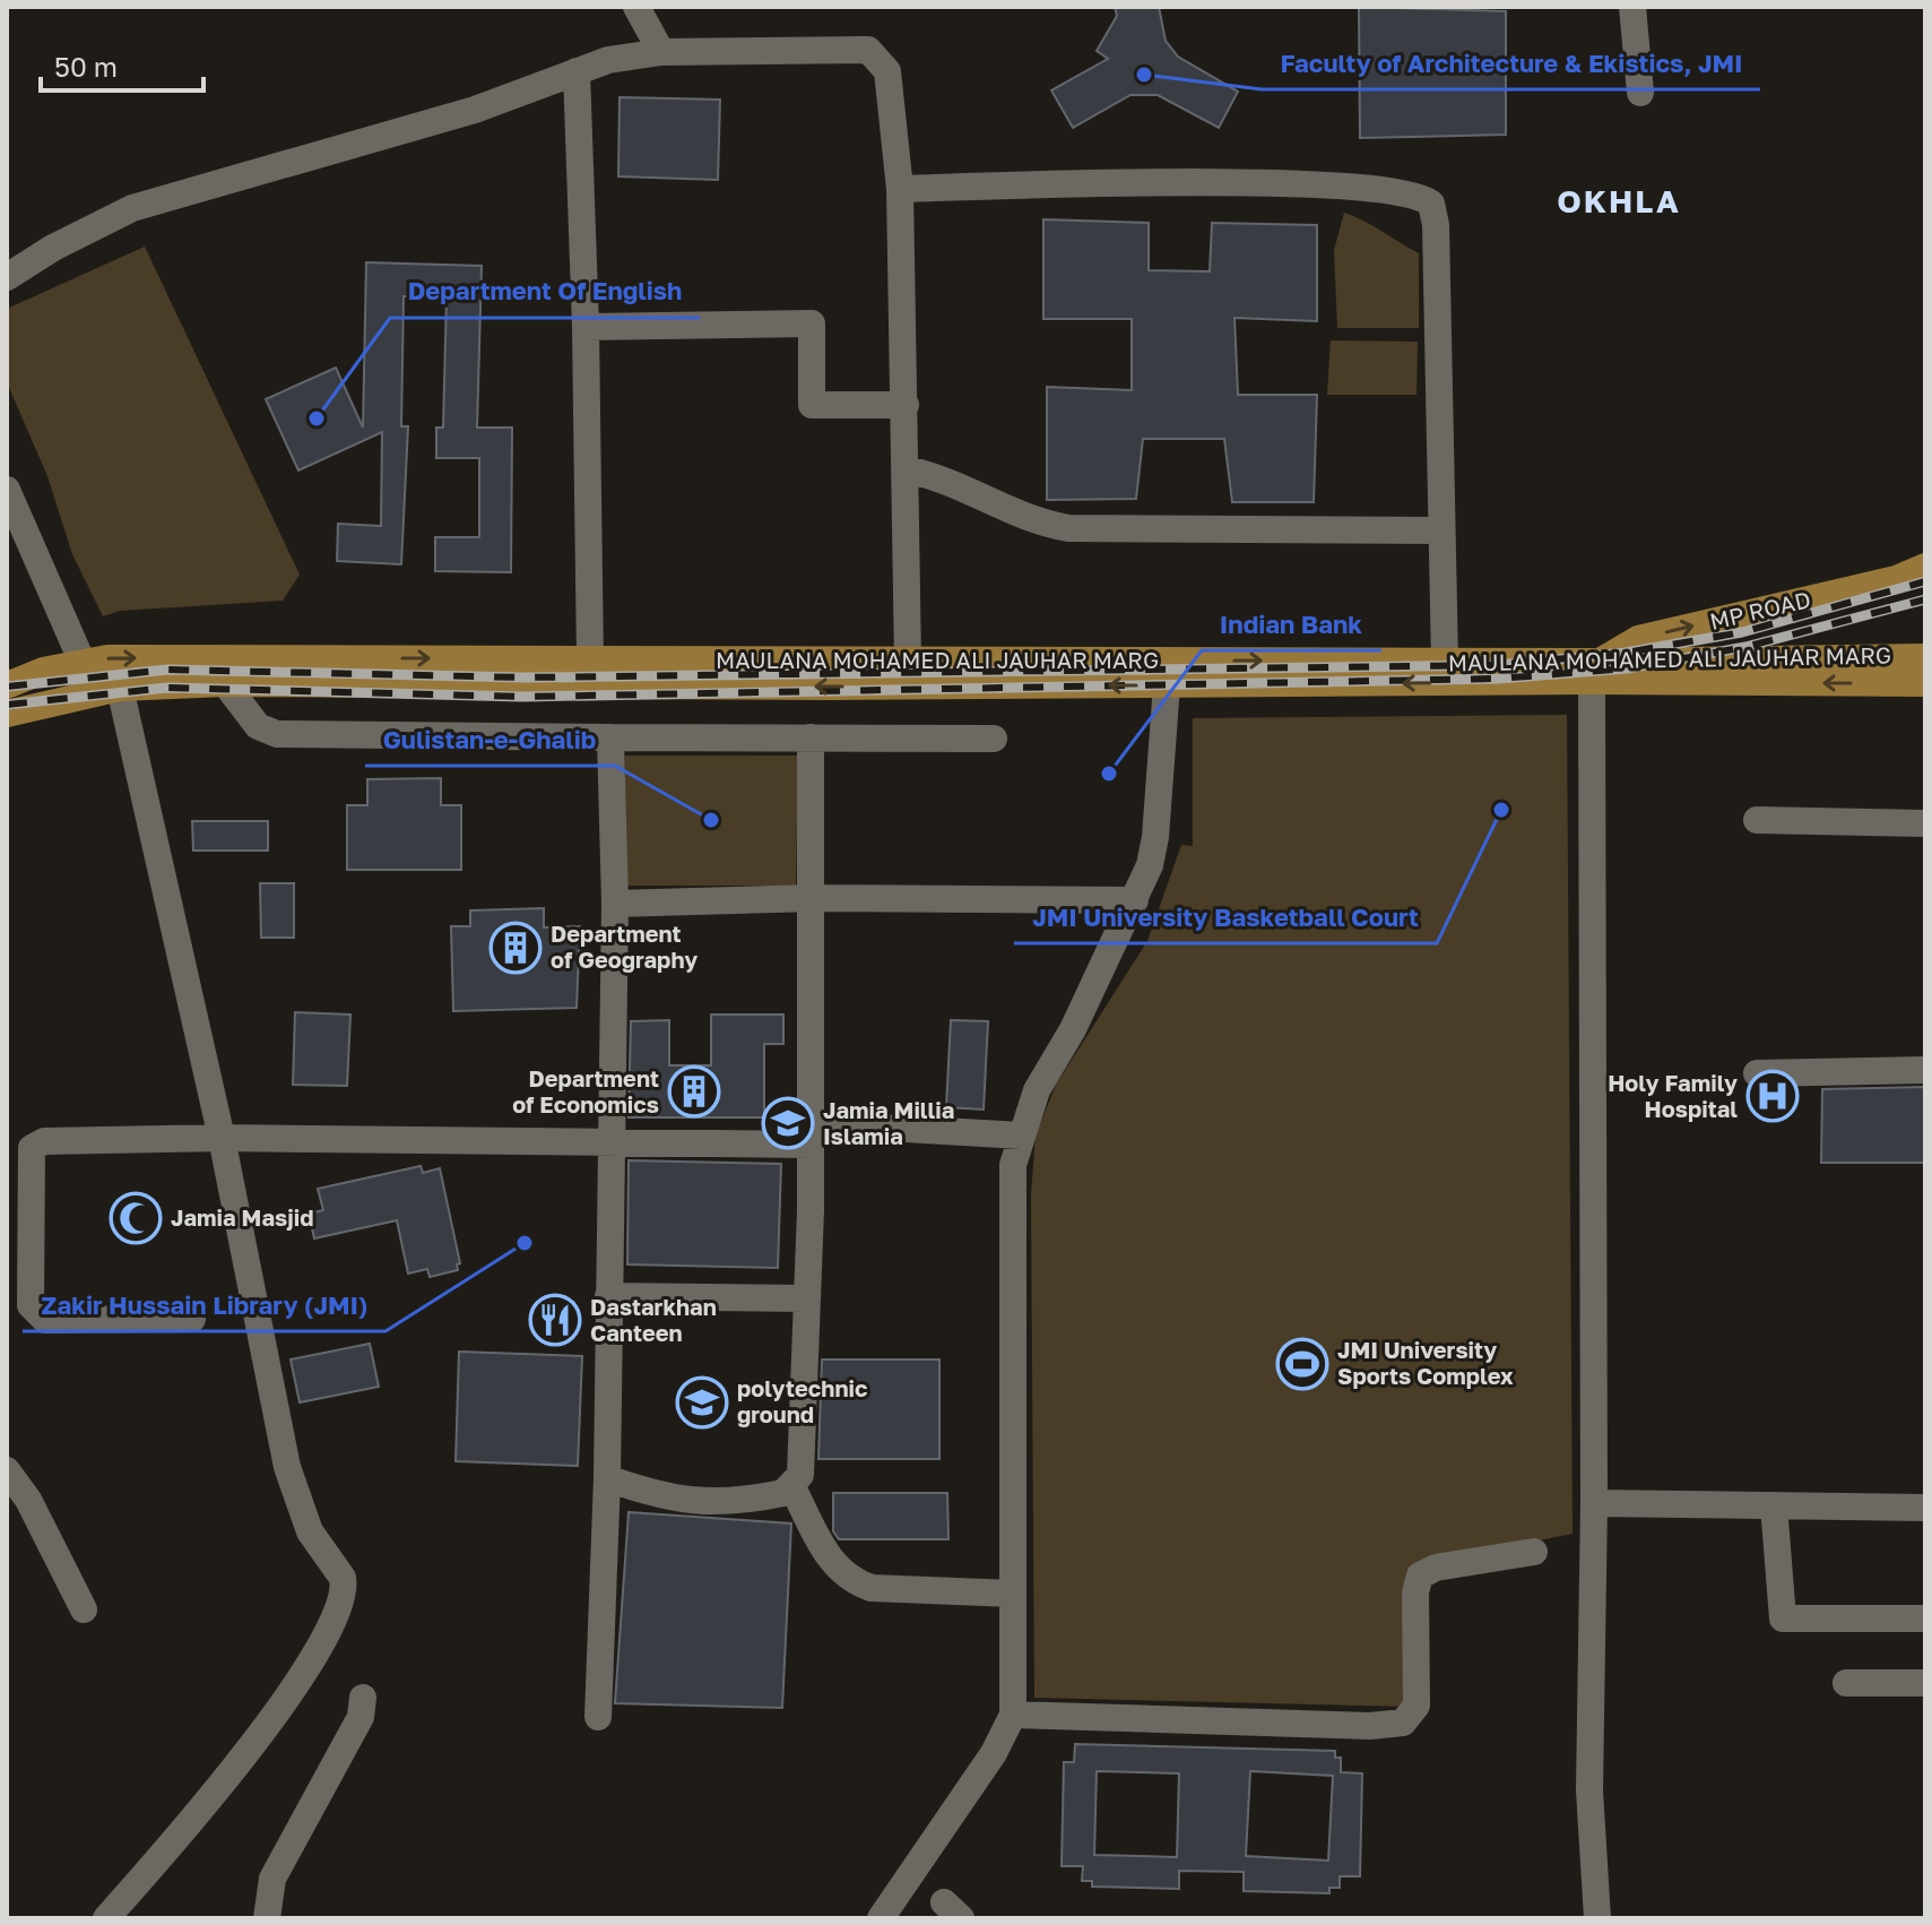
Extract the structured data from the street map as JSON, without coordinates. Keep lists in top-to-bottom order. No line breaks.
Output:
{"streets":{"main road":["MP ROAD","MAULANA MOHAMED ALI JAUHAR MARG"]},"crossings":[["MP ROAD","MAULANA MOHAMED ALI JAUHAR MARG"]],"one_way":["MP ROAD"],"districts":["OKHLA"],"places":{"other":["Faculty of Architecture & Ekistics, JMI","Department Of English","Indian Bank","JMI University Basketball Court","Gulistan-e-Ghalib","Zakir Hussain Library (JMI)"],"building":["Department of Geography","Department of Economics"],"hospital":["Holy Family Hospital"],"school or university":["Jamia Millia Islamia","polytechnic ground"],"mosque":["Jamia Masjid"],"restaurant":["Dastarkhan Canteen"],"sports":["JMI University Sports Complex"]},"scale_bar":"50 m"}
